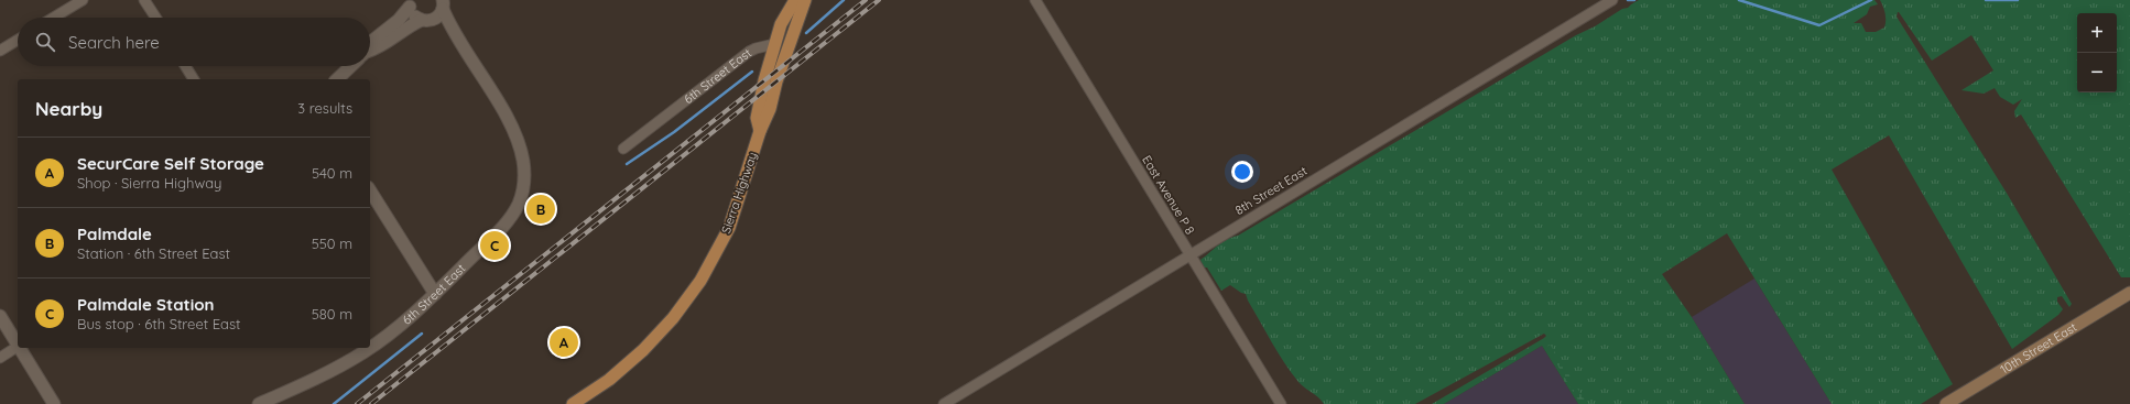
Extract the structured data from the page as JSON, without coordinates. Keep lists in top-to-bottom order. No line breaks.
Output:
{"streets":{"main road":["Sierra Highway","10th Street East"],"street":["6th Street East","8th Street East","East Avenue P 8"]},"crossings":[["6th Street East","Sierra Highway"],["8th Street East","East Avenue P 8"]],"page":{"map_buttons":["+","−"],"search":"Search here","heading":["Nearby","3 results"],"list":[{"mark":"A","name":"SecurCare Self Storage","note":"Shop · Sierra Highway","value":"540 m"},{"mark":"B","name":"Palmdale","note":"Station · 6th Street East","value":"550 m"},{"mark":"C","name":"Palmdale Station","note":"Bus stop · 6th Street East","value":"580 m"}],"pins":["B","C","A"]}}
